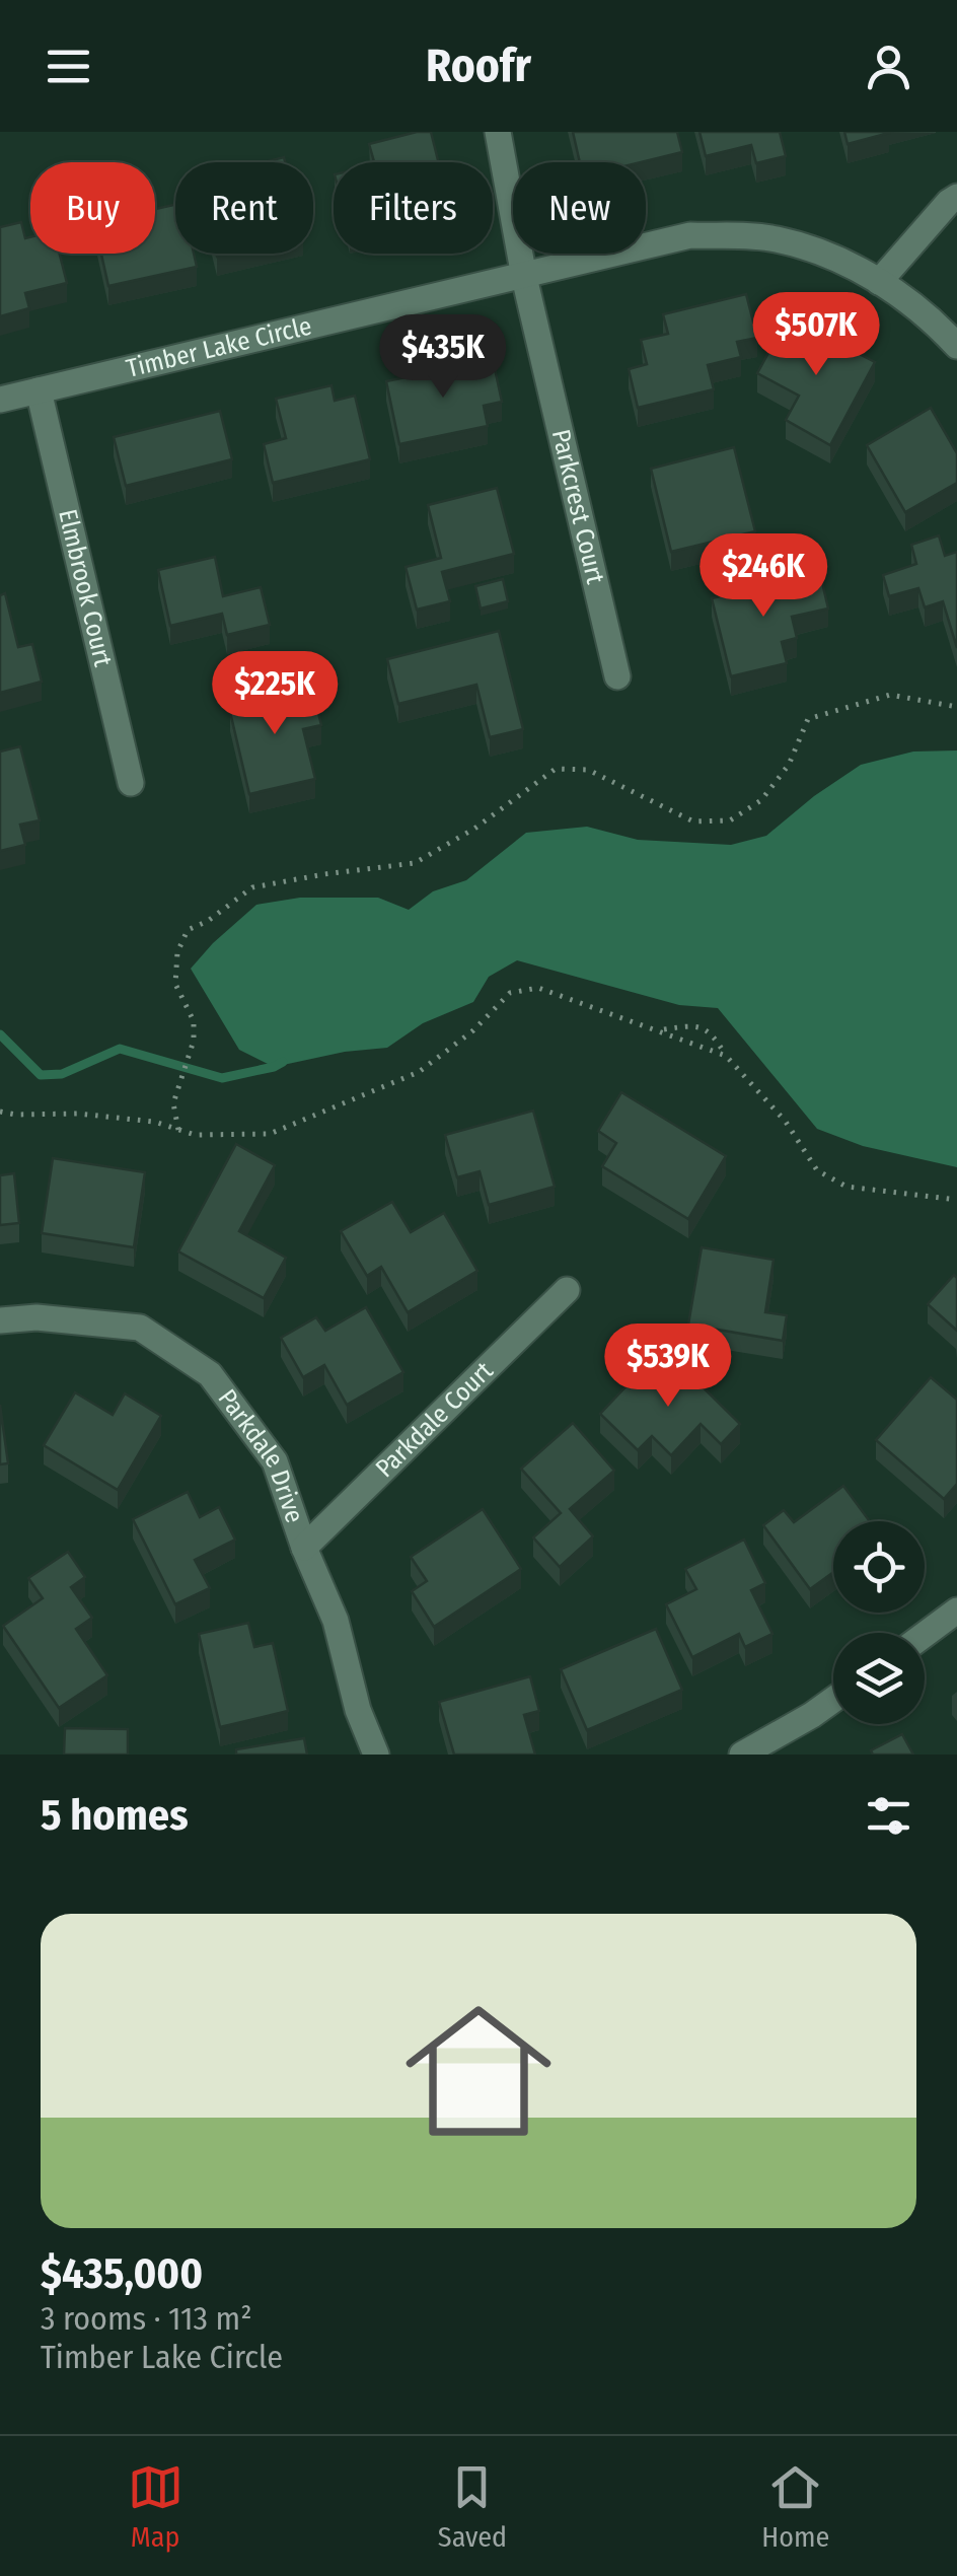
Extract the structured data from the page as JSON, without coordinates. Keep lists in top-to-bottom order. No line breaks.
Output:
{"streets":{"street":["Timber Lake Circle","Parkcrest Court","Elmbrook Court","Parkdale Court","Parkdale Drive"]},"crossings":[["Timber Lake Circle","Parkcrest Court"],["Timber Lake Circle","Elmbrook Court"],["Parkdale Court","Parkdale Drive"]],"page":{"header":"Roofr","chip":["Buy","Rent","Filters","New"],"price":["$507K","$435K","$246K","$225K","$539K"],"heading":"5 homes","list":[{"name":"$435,000","note":"3 rooms · 113 m² · Timber Lake Circle"}],"tabs":["Map","Saved","Home"]}}
